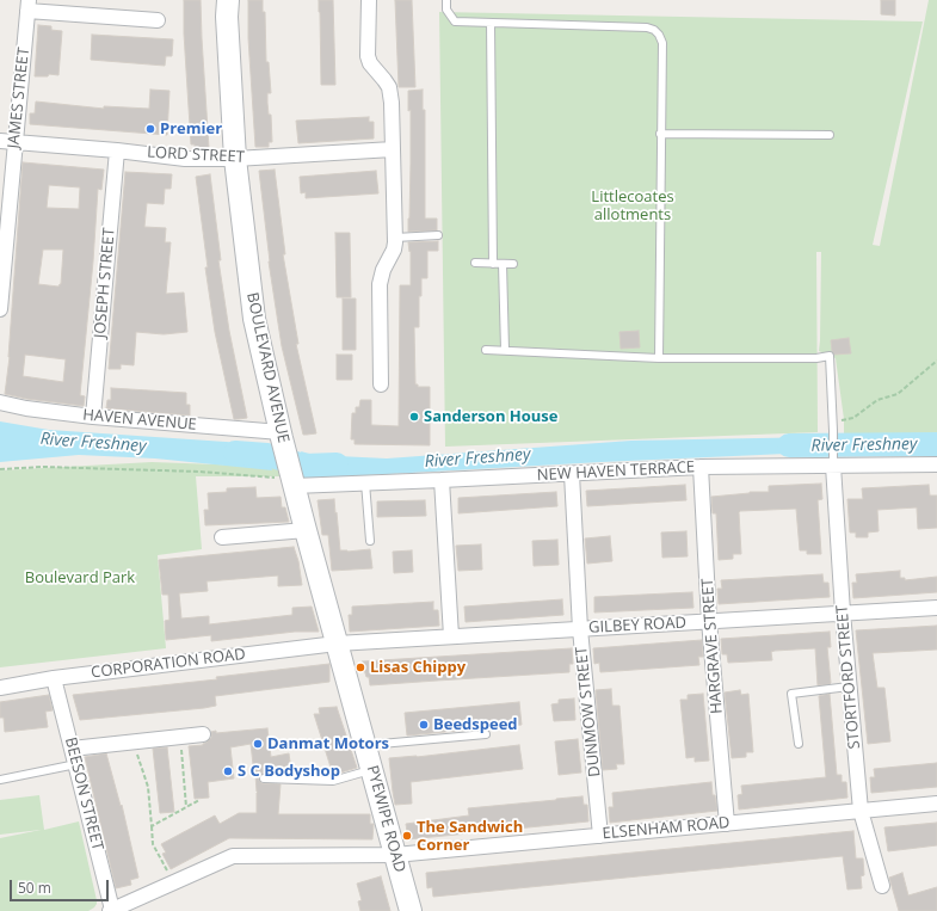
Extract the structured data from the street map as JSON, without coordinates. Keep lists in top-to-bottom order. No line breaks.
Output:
{"streets":{"street":["JAMES STREET","LORD STREET","JOSEPH STREET","BOULEVARD AVENUE","HAVEN AVENUE","NEW HAVEN TERRACE","GILBEY ROAD","HARGRAVE STREET","CORPORATION ROAD","STORTFORD STREET","DUNMOW STREET","BEESON STREET","PYEWIPE ROAD","ELSENHAM ROAD"]},"crossings":[["JAMES STREET","LORD STREET"],["LORD STREET","JOSEPH STREET"],["LORD STREET","BOULEVARD AVENUE"],["JOSEPH STREET","HAVEN AVENUE"],["BOULEVARD AVENUE","HAVEN AVENUE"],["BOULEVARD AVENUE","NEW HAVEN TERRACE"],["BOULEVARD AVENUE","GILBEY ROAD"],["BOULEVARD AVENUE","CORPORATION ROAD"],["BOULEVARD AVENUE","PYEWIPE ROAD"],["NEW HAVEN TERRACE","HARGRAVE STREET"],["NEW HAVEN TERRACE","STORTFORD STREET"],["NEW HAVEN TERRACE","DUNMOW STREET"],["GILBEY ROAD","HARGRAVE STREET"],["GILBEY ROAD","CORPORATION ROAD"],["GILBEY ROAD","STORTFORD STREET"],["GILBEY ROAD","DUNMOW STREET"],["GILBEY ROAD","PYEWIPE ROAD"],["HARGRAVE STREET","ELSENHAM ROAD"],["CORPORATION ROAD","BEESON STREET"],["CORPORATION ROAD","PYEWIPE ROAD"],["STORTFORD STREET","ELSENHAM ROAD"],["DUNMOW STREET","ELSENHAM ROAD"],["BEESON STREET","ELSENHAM ROAD"],["PYEWIPE ROAD","ELSENHAM ROAD"]],"water":["River Freshney"],"parks":["Littlecoates allotments","Boulevard Park"],"places":["Premier","Sanderson House","Lisas Chippy","Beedspeed","Danmat Motors","S C Bodyshop","The Sandwich Corner"],"scale_bar":"50 m"}
